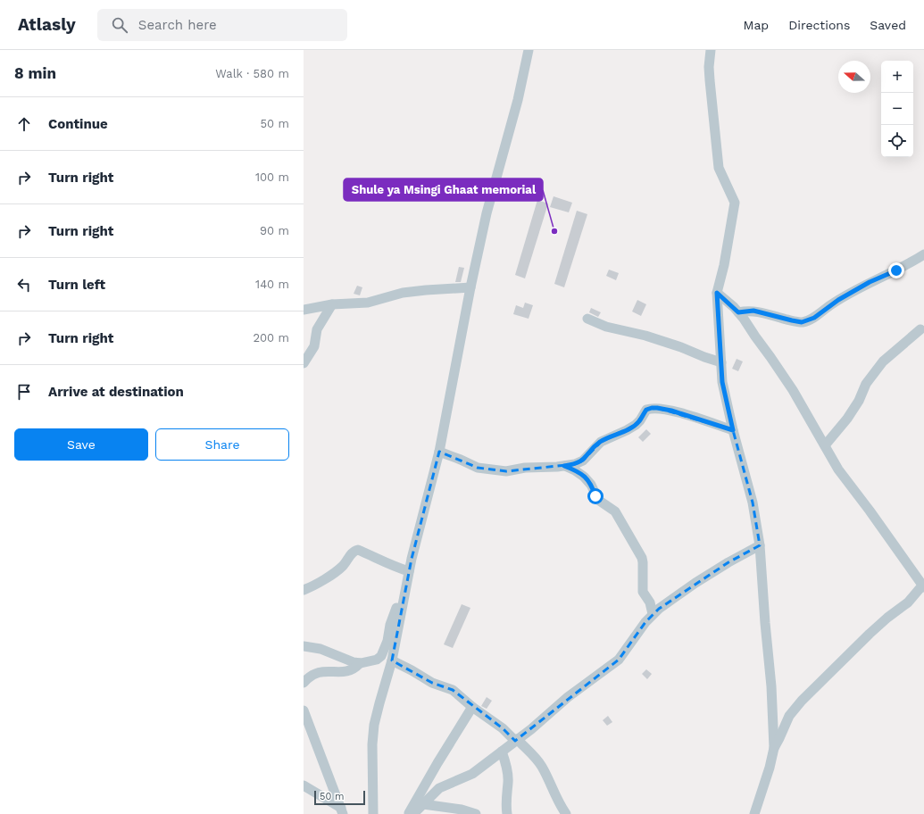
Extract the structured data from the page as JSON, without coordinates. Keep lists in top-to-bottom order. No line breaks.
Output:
{"places":["Shule ya Msingi Ghaat memorial"],"scale_bar":"50 m","north":"left","page":{"header":"Atlasly","search":"Search here","nav":["Map","Directions","Saved"],"heading":["8 min","Walk · 580 m"],"map_buttons":["+","−"],"list":[["Continue","50 m"],["Turn right","100 m"],["Turn right","90 m"],["Turn left","140 m"],["Turn right","200 m"],"Arrive at destination"],"buttons":["Save","Share"],"scale":"50 m"}}
